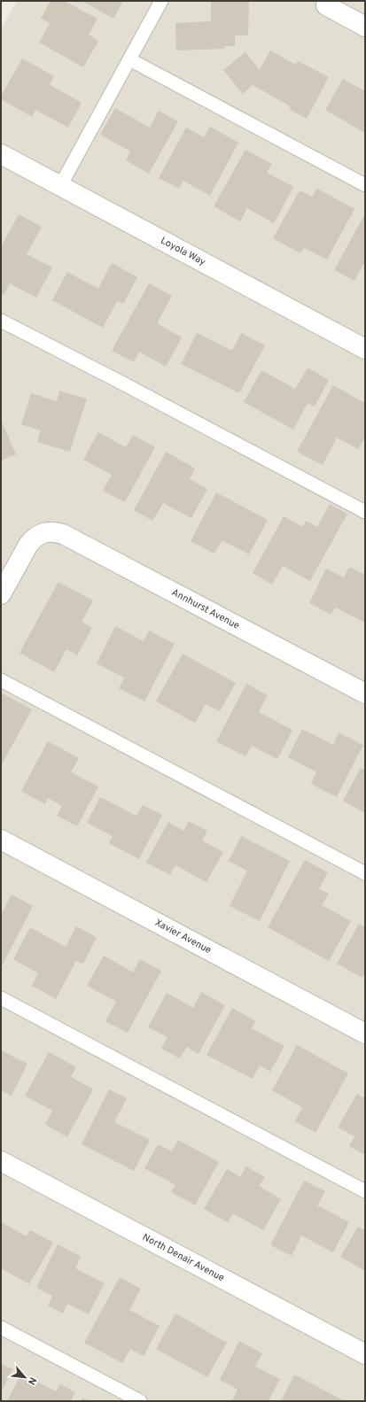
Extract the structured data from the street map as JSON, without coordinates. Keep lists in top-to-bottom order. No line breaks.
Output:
{"streets":{"street":["Loyola Way","Annhurst Avenue","Xavier Avenue","North Denair Avenue"]},"north":"bottom right"}
